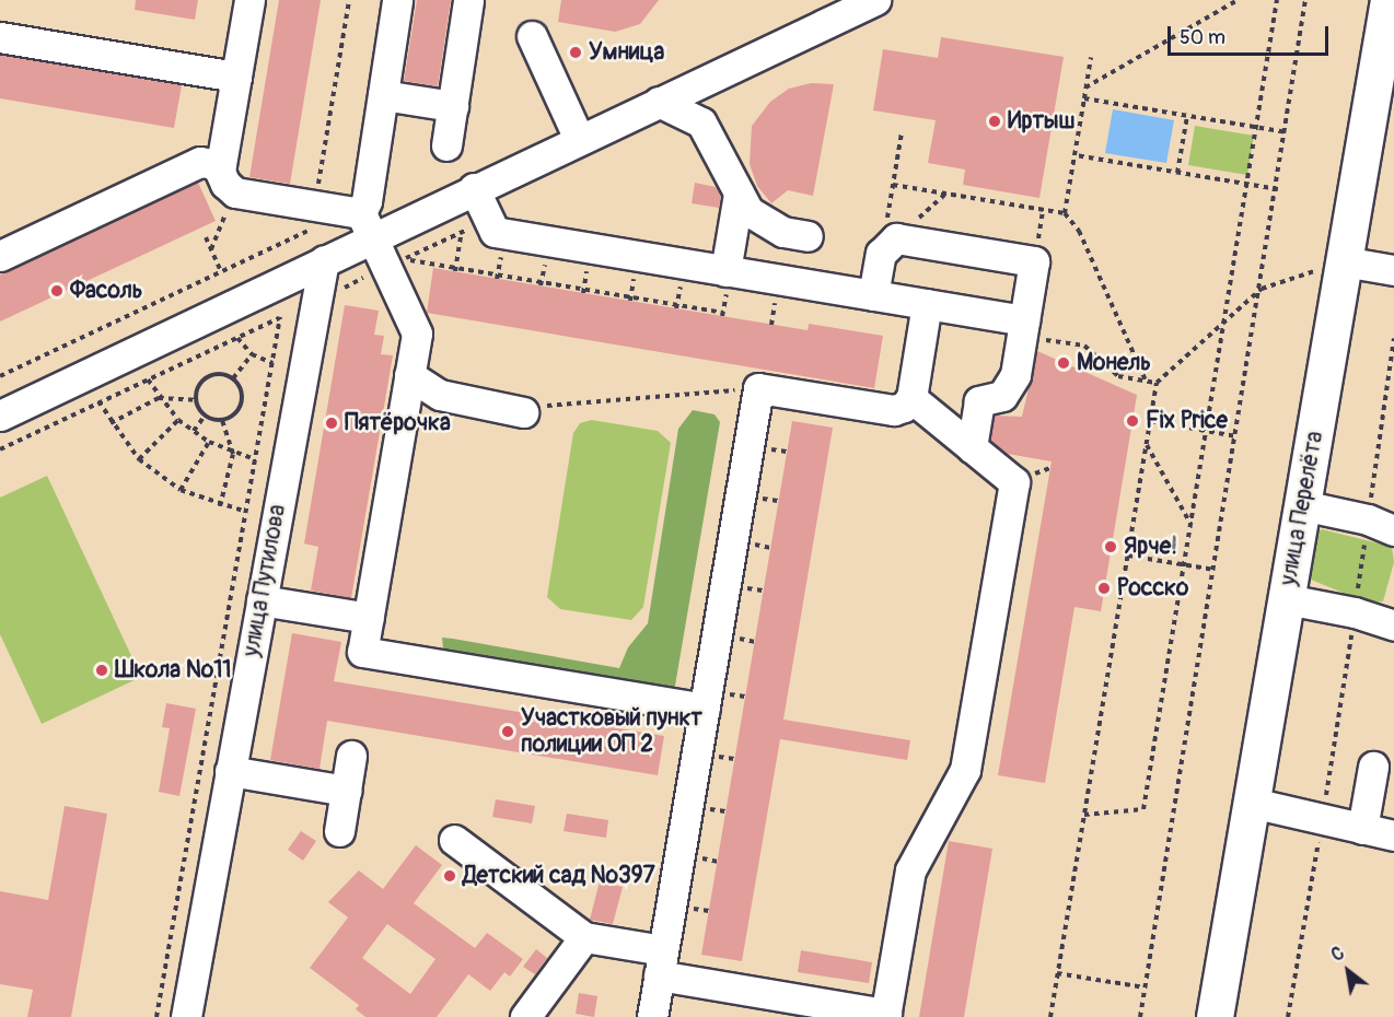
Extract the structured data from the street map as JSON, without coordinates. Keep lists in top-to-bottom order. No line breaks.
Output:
{"streets":{"main road":["улица Перелёта"],"street":["улица Путилова"]},"places":["Умница","Иртыш","Фасоль","Монель","Fix Price","Пятёрочка","Ярче!","Росско","Школа №11","Участковый пункт полиции ОП 2","Детский сад №397"],"scale_bar":"50 m","north":"top left"}
